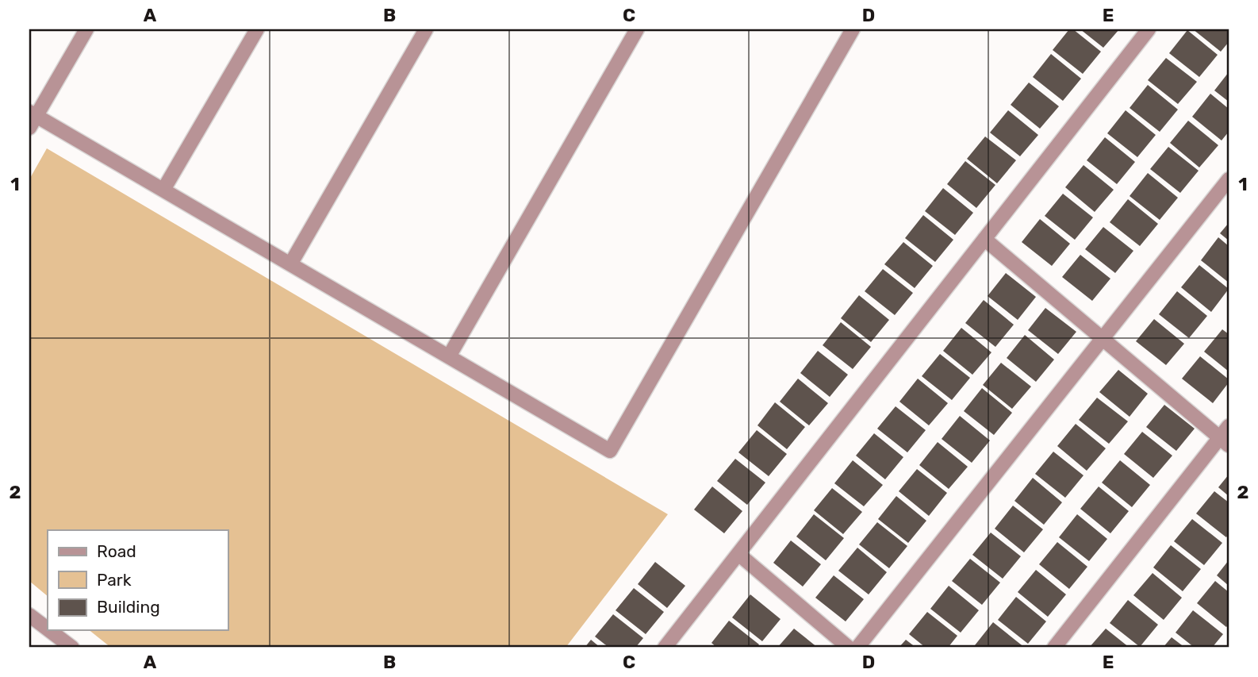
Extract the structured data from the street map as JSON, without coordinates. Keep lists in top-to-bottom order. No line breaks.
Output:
{"legend":["Road","Park","Building"],"grid":{"columns":["A","B","C","D","E"],"rows":["1","2"]}}
